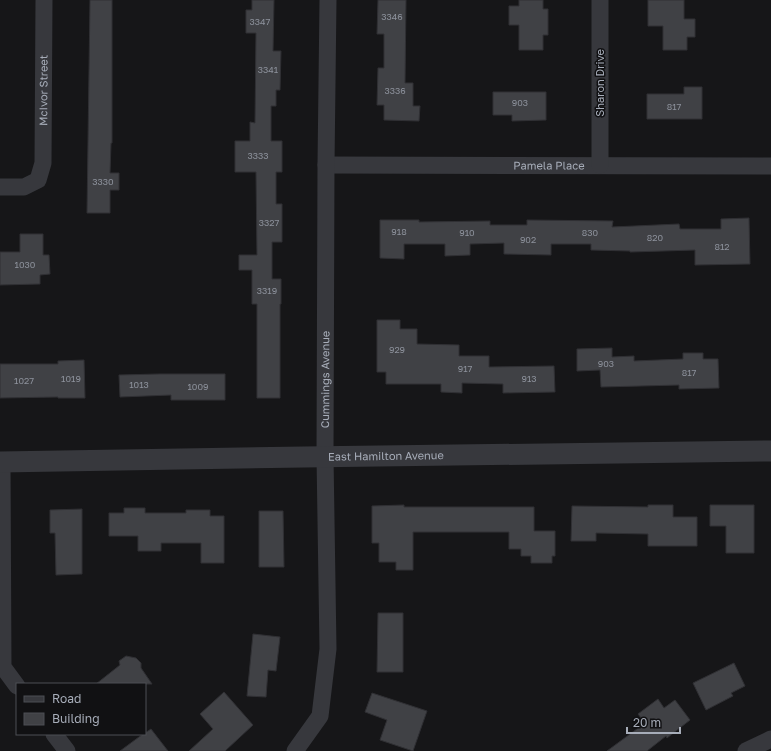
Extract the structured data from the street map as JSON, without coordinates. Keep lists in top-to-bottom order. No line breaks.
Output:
{"streets":{"street":["Sharon Drive","McIvor Street","Pamela Place","Cummings Avenue","East Hamilton Avenue"]},"crossings":[["Sharon Drive","Pamela Place"],["Pamela Place","Cummings Avenue"],["Cummings Avenue","East Hamilton Avenue"]],"house_numbers":["3346","3347","3341","3336","903","817","3333","3330","3327","918","910","830","820","902","812","1030","3319","929","903","917","817","1019","913","1027","1013","1009"],"legend":["Road","Building"],"scale_bar":"20 m"}
